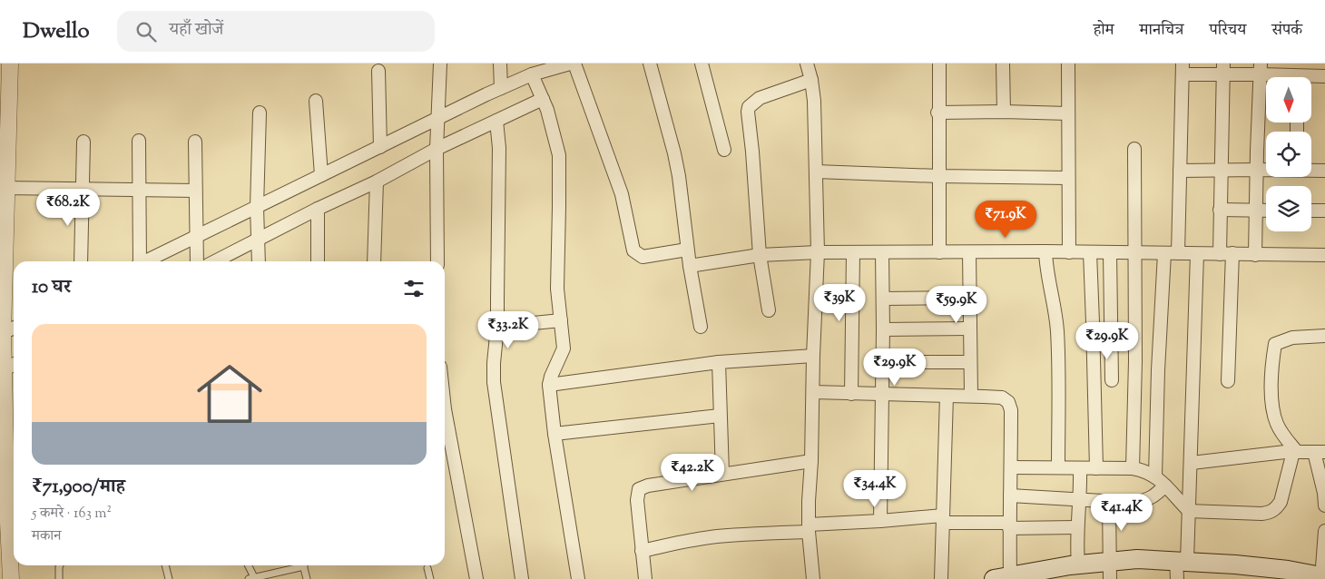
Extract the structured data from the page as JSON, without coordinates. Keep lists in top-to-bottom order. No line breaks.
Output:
{"north":"bottom","page":{"header":"Dwello","search":"यहाँ खोजें","nav":["होम","मानचित्र","परिचय","संपर्क"],"price":["₹68.2K","₹71.9K","₹39K","₹59.9K","₹33.2K","₹29.9K","₹29.9K","₹42.2K","₹34.4K","₹41.4K"],"heading":"10 घर","list":[{"name":"₹71,900/माह","note":"5 कमरे · 163 m² · मकान"}]}}
